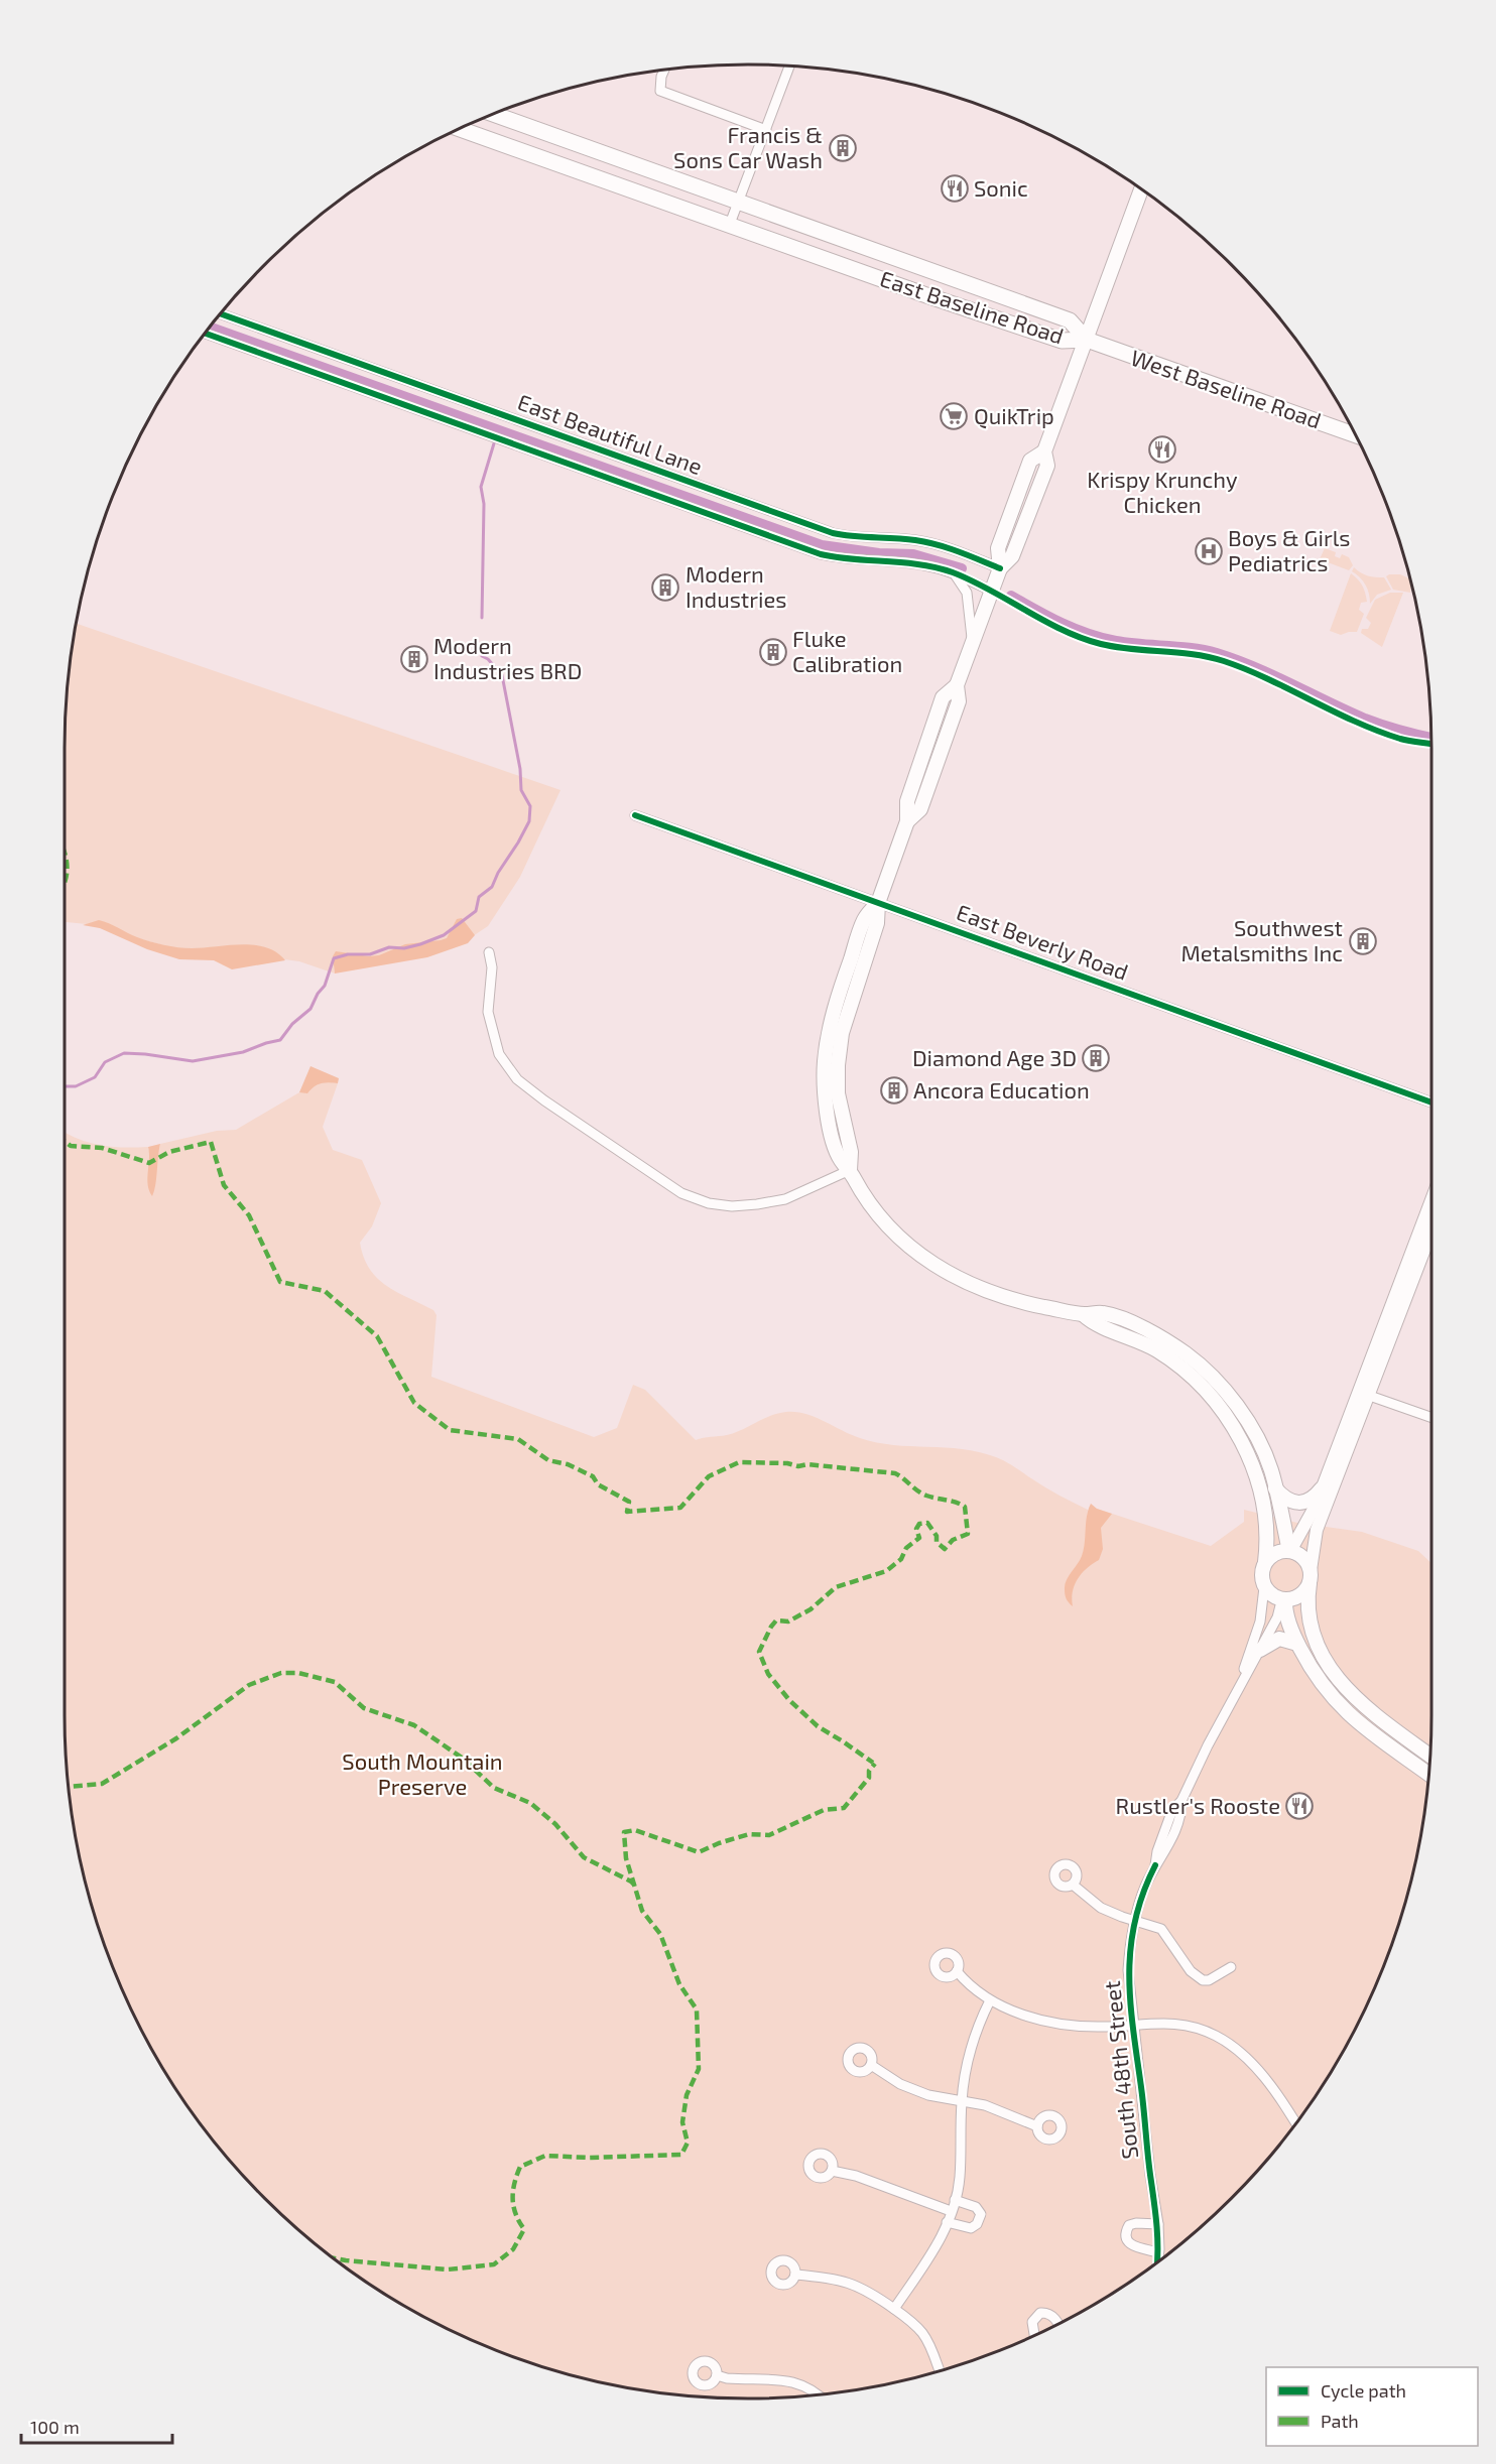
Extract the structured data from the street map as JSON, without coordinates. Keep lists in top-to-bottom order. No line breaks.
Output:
{"streets":{"main road":["East Baseline Road","West Baseline Road"],"street":["East Beautiful Lane","East Beverly Road","South 48th Street"]},"crossings":[["East Baseline Road","West Baseline Road"]],"parks":["South Mountain Preserve"],"places":{"building":["Francis & Sons Car Wash","Modern Industries","Fluke Calibration","Modern Industries BRD","Southwest Metalsmiths Inc","Diamond Age 3D","Ancora Education"],"restaurant":["Sonic","Krispy Krunchy Chicken","Rustler's Rooste"],"supermarket":["QuikTrip"],"hospital":["Boys & Girls Pediatrics"]},"legend":["Cycle path","Path"],"scale_bar":"100 m"}
